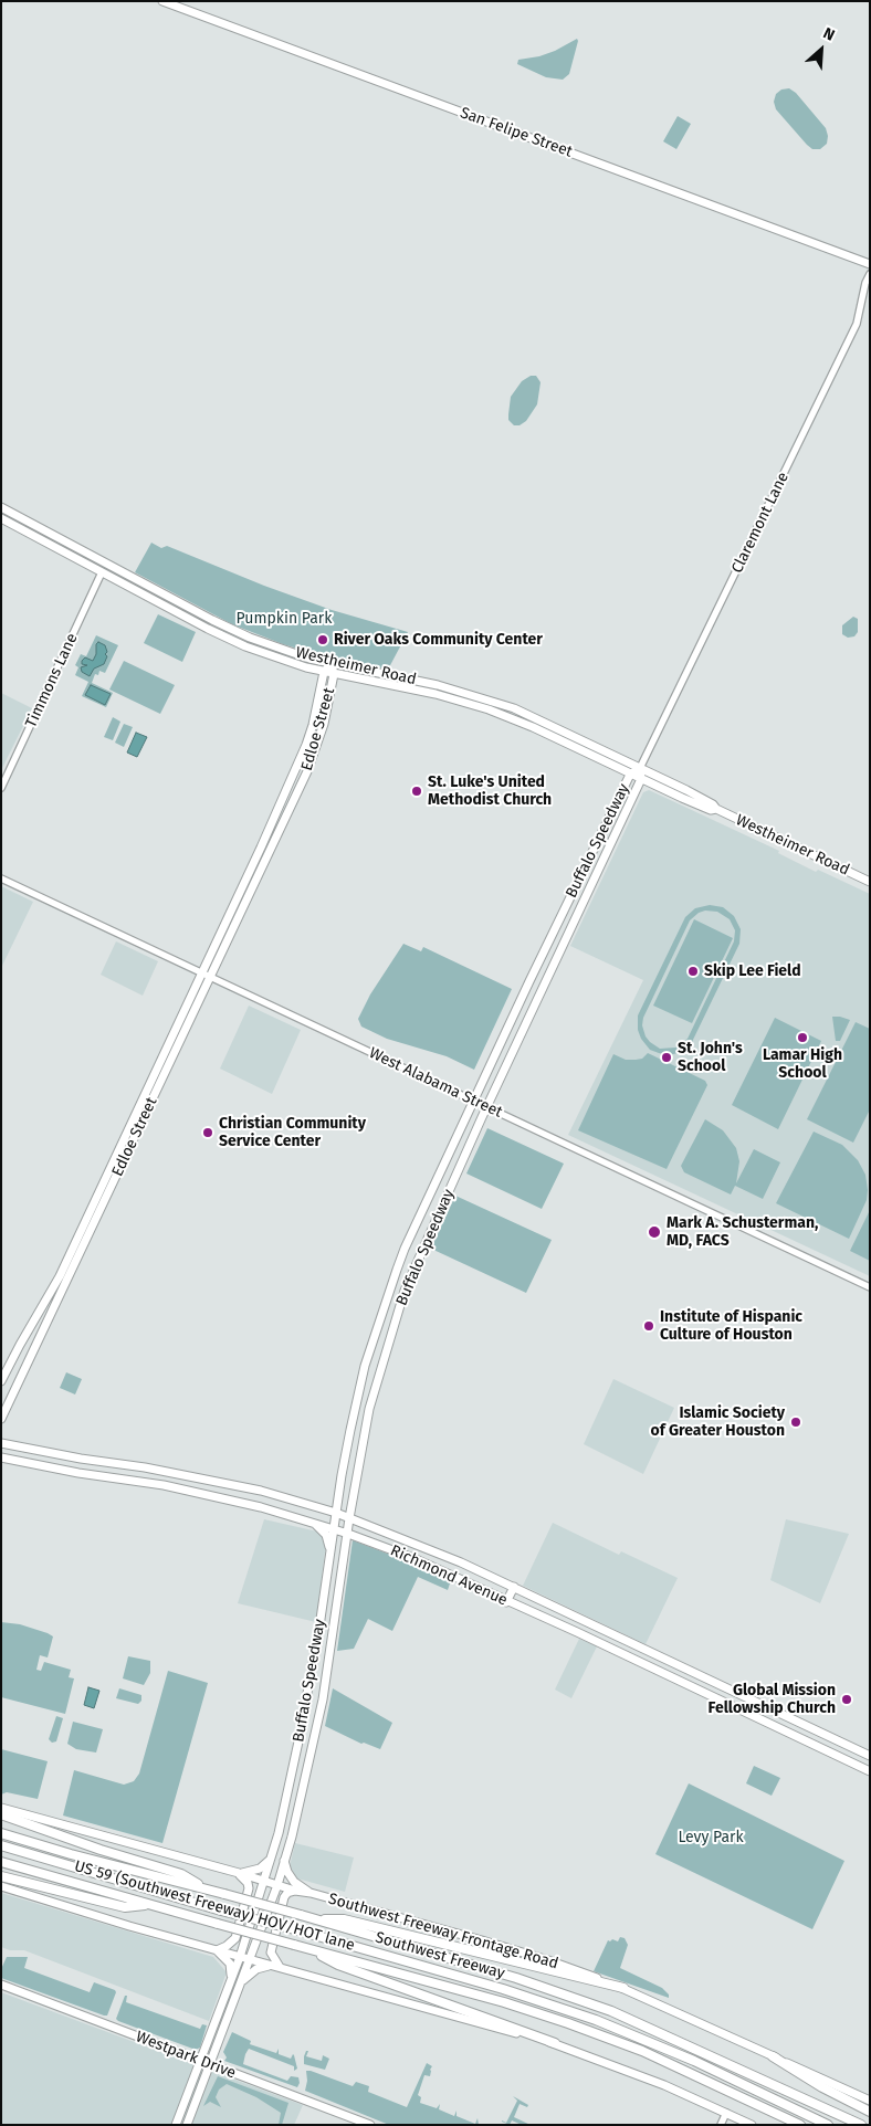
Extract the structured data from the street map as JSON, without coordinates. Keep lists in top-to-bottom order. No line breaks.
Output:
{"streets":{"highway":["US 59 (Southwest Freeway) HOV/HOT lane","Southwest Freeway"],"main road":["San Felipe Street","Westheimer Road","Edloe Street","Buffalo Speedway","Richmond Avenue","Southwest Freeway Frontage Road","Westpark Drive"],"street":["Claremont Lane","Timmons Lane","West Alabama Street"]},"crossings":[["Claremont Lane","Westheimer Road"],["Claremont Lane","Buffalo Speedway"],["Westheimer Road","Timmons Lane"],["Westheimer Road","Edloe Street"],["Westheimer Road","Buffalo Speedway"],["Edloe Street","West Alabama Street"],["Buffalo Speedway","West Alabama Street"],["Buffalo Speedway","Richmond Avenue"],["Buffalo Speedway","Southwest Freeway Frontage Road"],["Buffalo Speedway","Westpark Drive"]],"parks":["Pumpkin Park","Levy Park"],"places":["River Oaks Community Center","St. Luke's United Methodist Church","Skip Lee Field","Lamar High School","St. John's School","Christian Community Service Center","Mark A. Schusterman, MD, FACS","Institute of Hispanic Culture of Houston","Islamic Society of Greater Houston","Global Mission Fellowship Church"],"north":"top right"}
